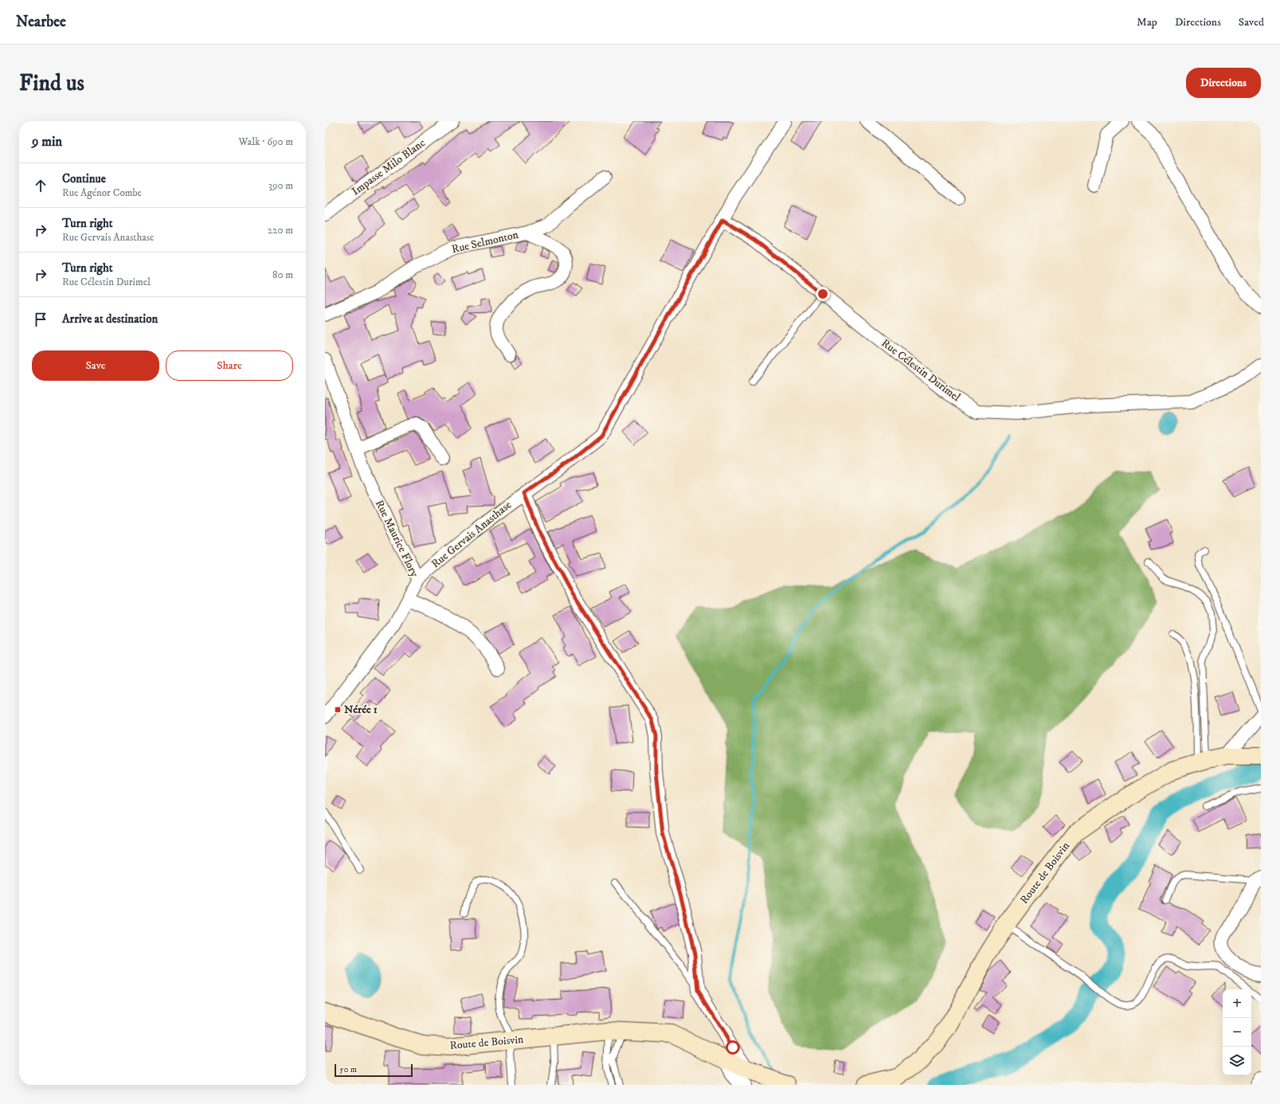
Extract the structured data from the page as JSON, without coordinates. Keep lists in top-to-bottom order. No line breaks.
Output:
{"streets":{"main road":["Route de Boisvin"],"street":["Impasse Milo Blanc","Rue Selmonton","Rue Célestin Durimel","Rue Gervais Anasthase","Rue Maurice Flory"]},"crossings":[["Rue Célestin Durimel","Rue Gervais Anasthase"],["Rue Gervais Anasthase","Rue Maurice Flory"]],"places":{"transit":["Nérée 1"]},"scale_bar":"50 m","page":{"header":"Nearbee","nav":["Map","Directions","Saved"],"buttons":["Directions",["Save","Share"]],"title":"Find us","heading":["9 min","Walk · 690 m"],"list":[["Continue","Rue Agénor Combe","390 m"],["Turn right","Rue Gervais Anasthase","220 m"],["Turn right","Rue Célestin Durimel","80 m"],"Arrive at destination"],"map_buttons":["+","−"],"scale":"50 m"}}
